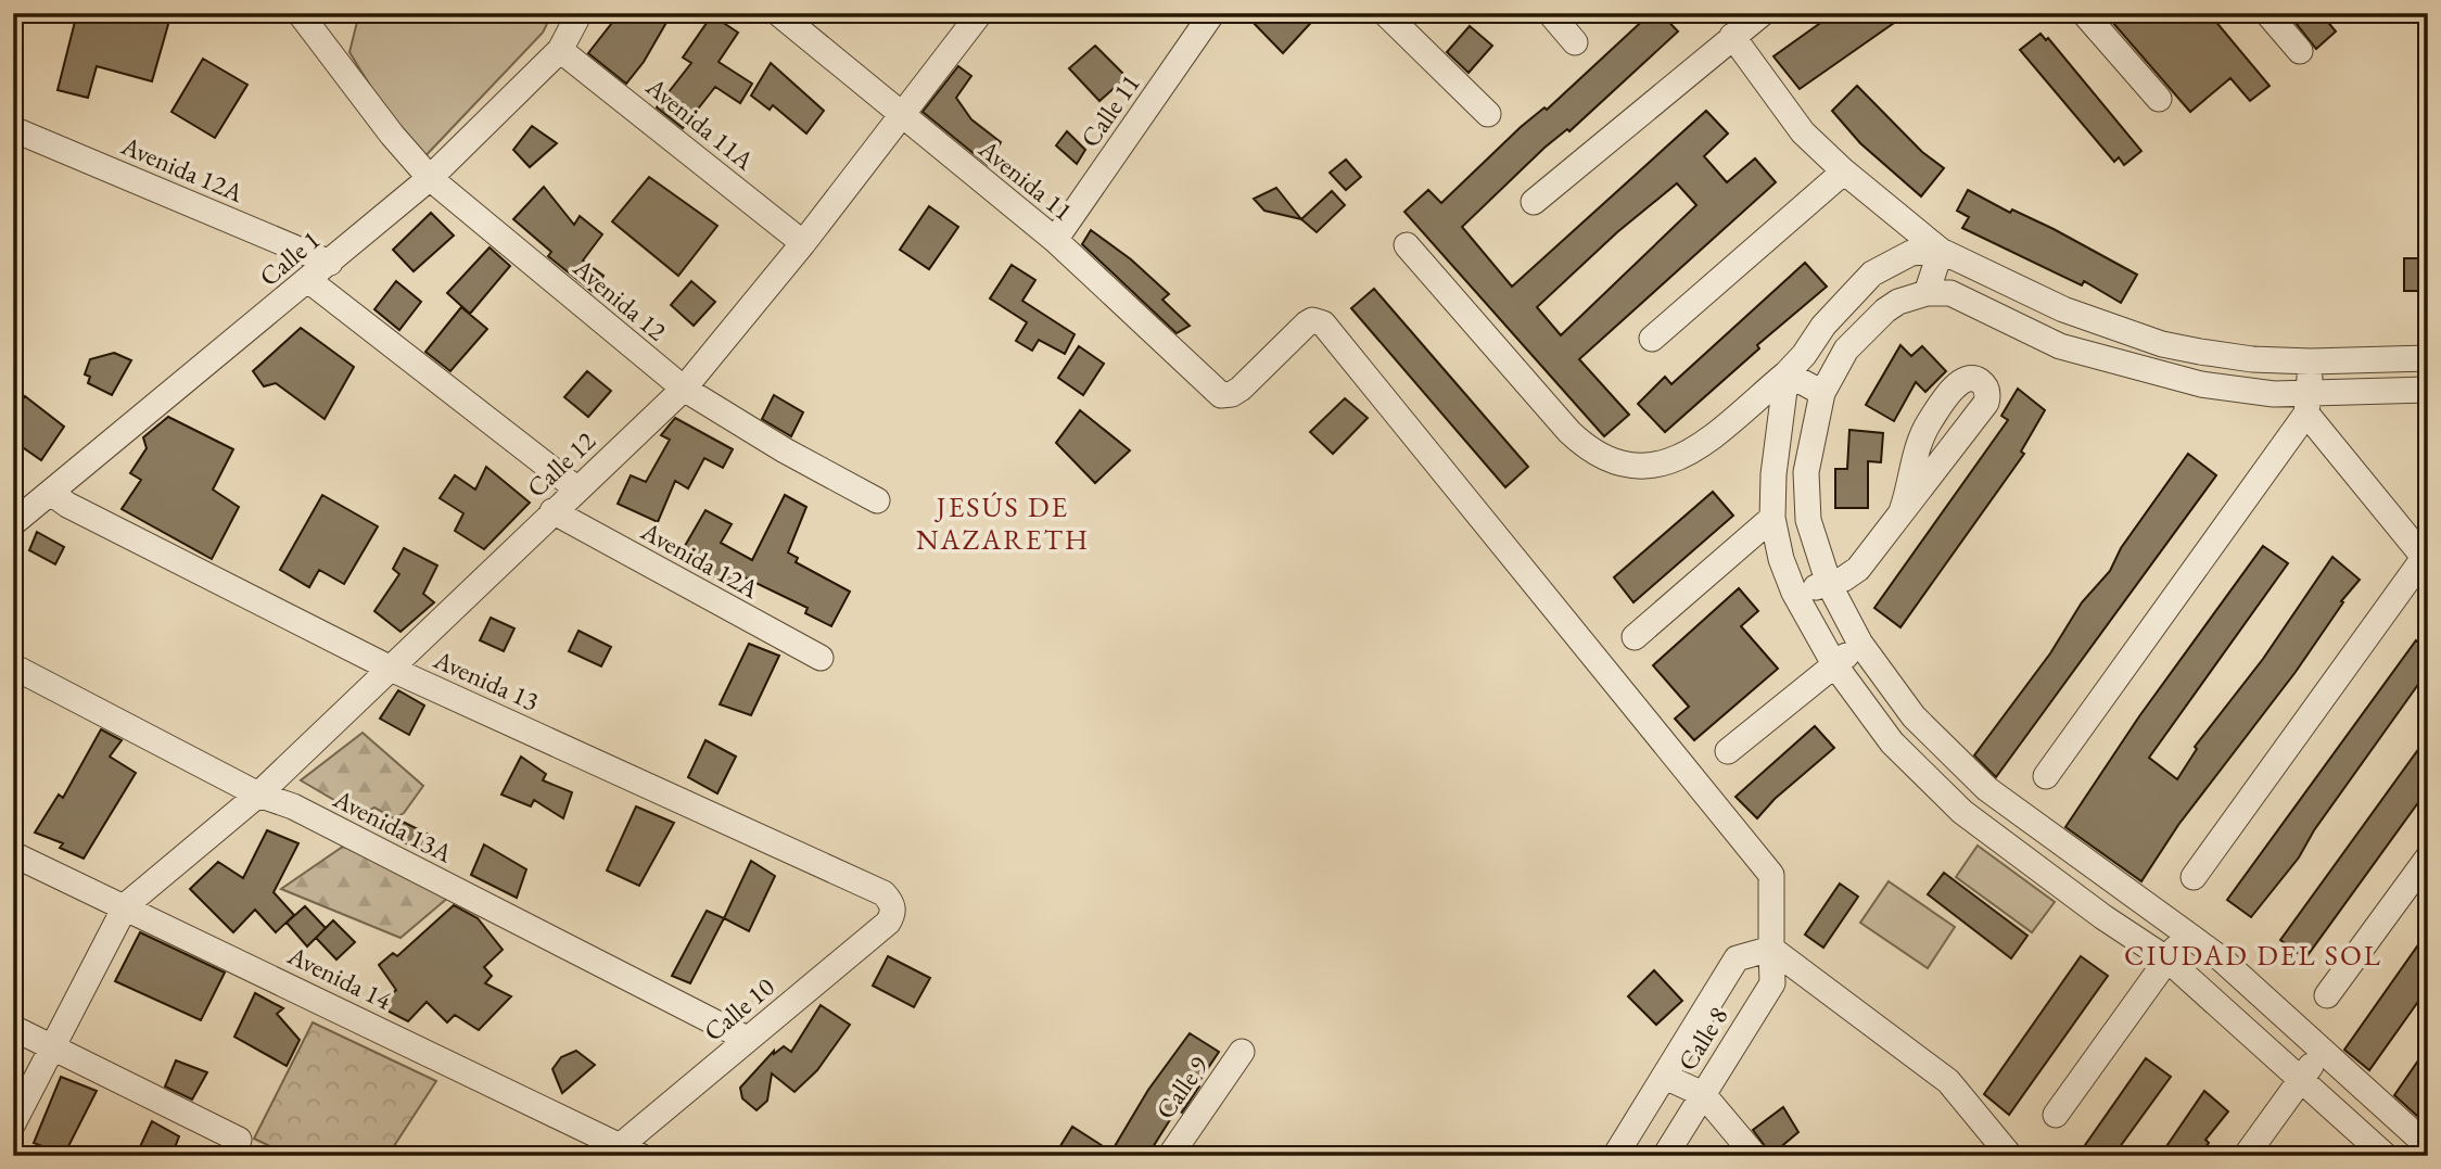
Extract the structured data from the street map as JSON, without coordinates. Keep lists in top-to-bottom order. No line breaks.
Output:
{"streets":{"street":["Calle 11","Avenida 11A","Avenida 12A","Avenida 11","Calle 1","Avenida 12","Calle 12","Avenida 13","Avenida 13A","Avenida 14","Calle 10","Calle 8","Calle 9"]},"crossings":[["Calle 11","Avenida 11"],["Avenida 11A","Calle 1"],["Avenida 11A","Calle 12"],["Avenida 12A","Calle 1"],["Avenida 12A","Calle 12"],["Avenida 11","Calle 12"],["Avenida 11","Calle 8"],["Calle 1","Avenida 12"],["Calle 1","Avenida 13"],["Avenida 12","Calle 12"],["Calle 12","Avenida 13"],["Calle 12","Avenida 13A"],["Calle 12","Avenida 14"],["Avenida 13","Calle 10"],["Avenida 13A","Calle 10"],["Avenida 14","Calle 10"]],"districts":["JESÚS DE NAZARETH","CIUDAD DEL SOL"]}
